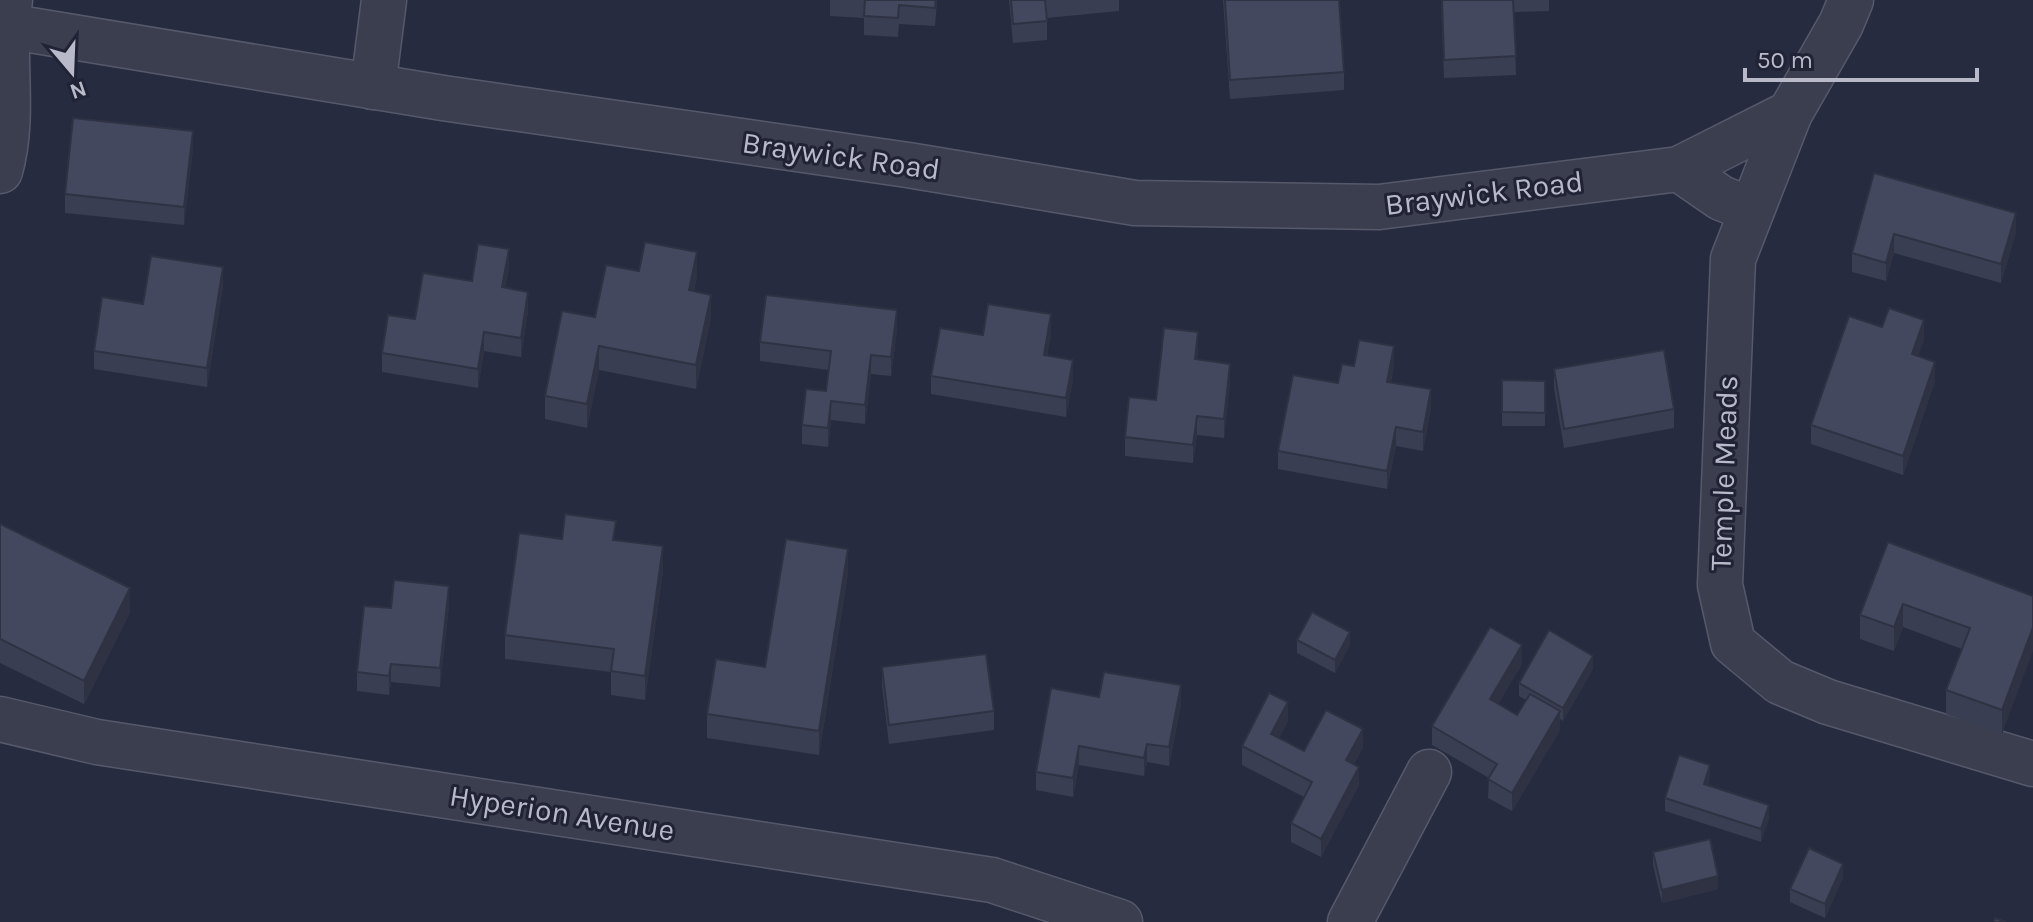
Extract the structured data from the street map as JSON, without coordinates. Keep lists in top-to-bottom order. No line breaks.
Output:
{"streets":{"street":["Braywick Road","Temple Meads","Hyperion Avenue"]},"crossings":[["Braywick Road","Temple Meads"]],"scale_bar":"50 m","north":"bottom"}
